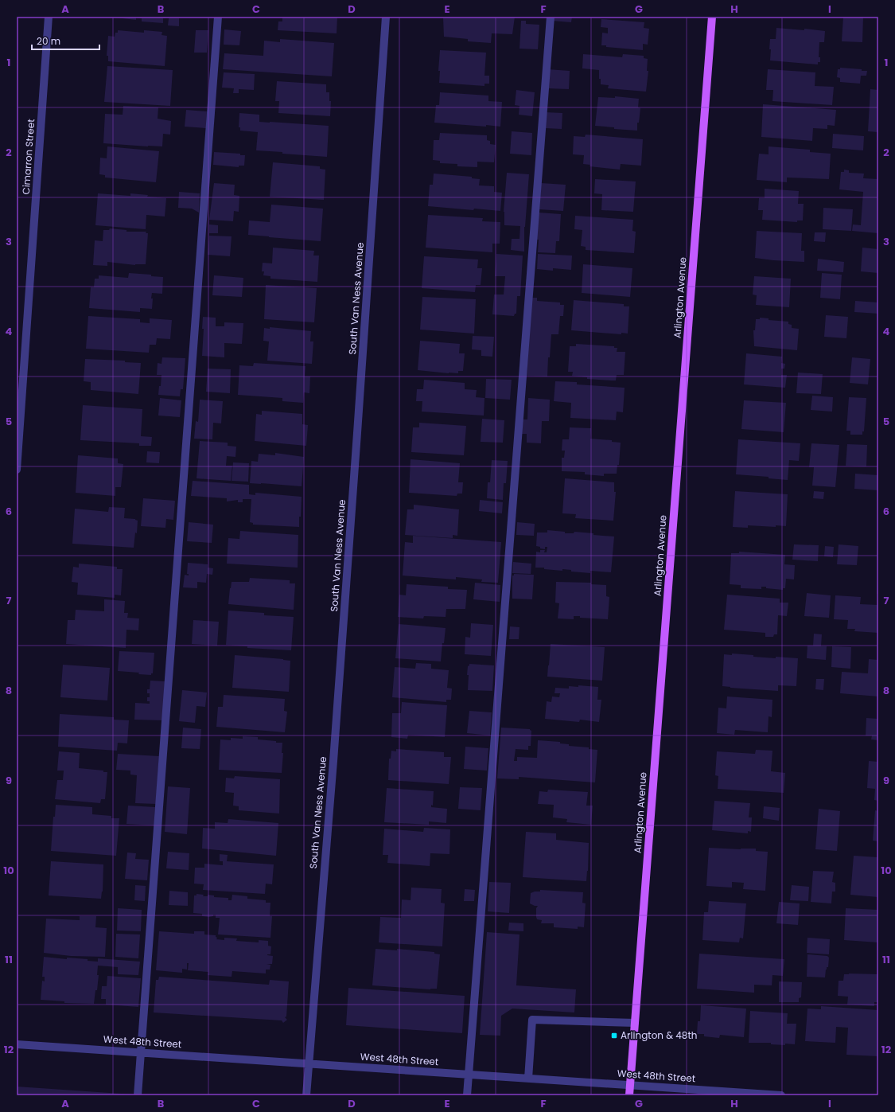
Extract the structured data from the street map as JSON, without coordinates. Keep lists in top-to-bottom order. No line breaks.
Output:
{"streets":{"main road":["Arlington Avenue"],"street":["Cimarron Street","South Van Ness Avenue","West 48th Street"]},"crossings":[["Arlington Avenue","West 48th Street"],["South Van Ness Avenue","West 48th Street"]],"places":{"transit":["Arlington & 48th"]},"scale_bar":"20 m","grid":{"columns":["A","B","C","D","E","F","G","H","I"],"rows":["1","2","3","4","5","6","7","8","9","10","11","12"]}}
